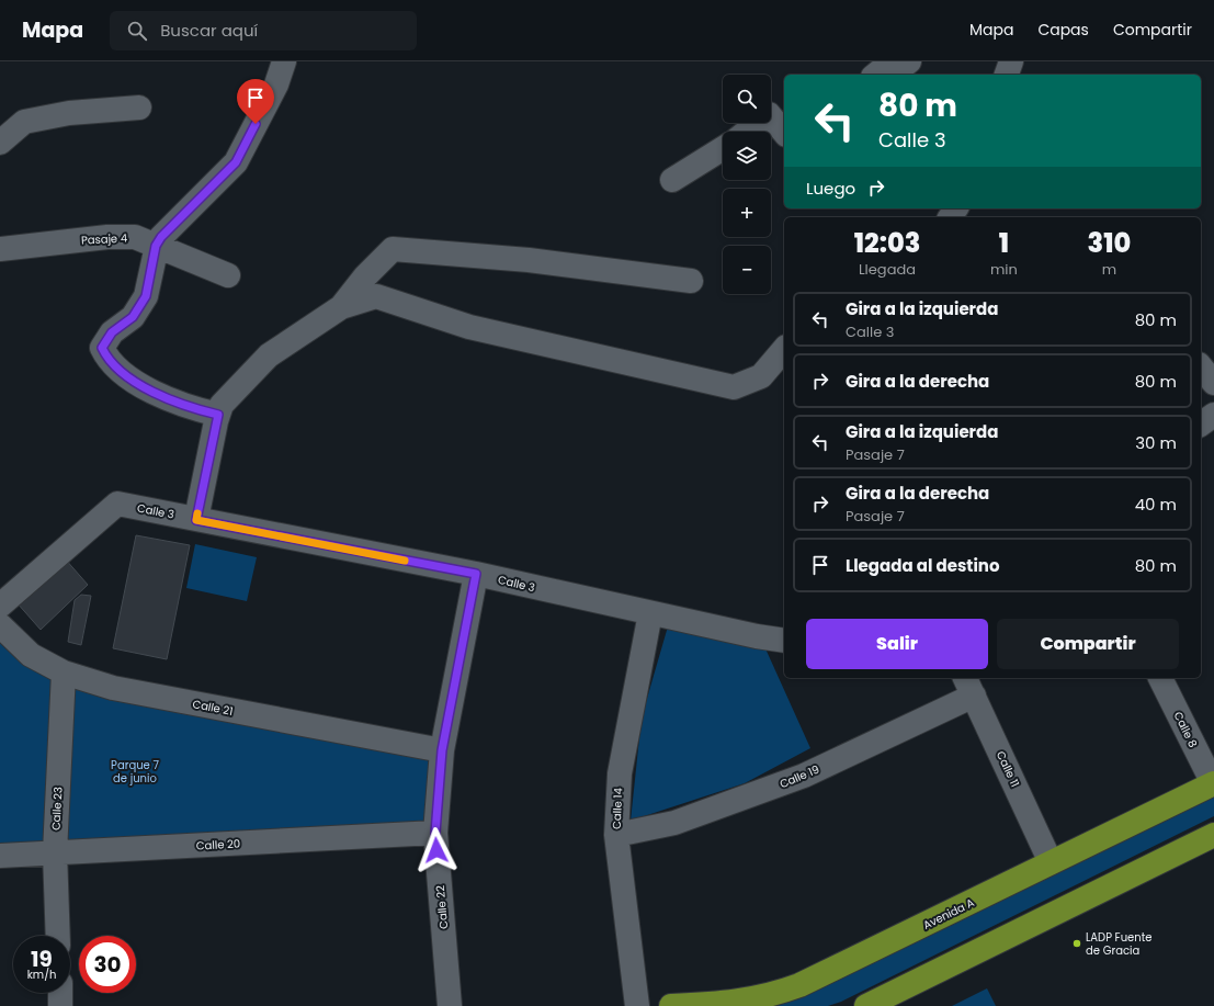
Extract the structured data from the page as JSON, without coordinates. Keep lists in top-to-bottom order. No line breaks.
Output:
{"streets":{"main road":["Avenida A"],"street":["Pasaje 4","Calle 3","Calle 21","Calle 8","Calle 11","Calle 19","Calle 23","Calle 14","Calle 20","Calle 22"]},"crossings":[["Calle 3","Calle 14"],["Calle 3","Calle 22"],["Calle 21","Calle 23"],["Calle 21","Calle 22"],["Calle 8","Avenida A"],["Calle 11","Calle 19"],["Calle 11","Avenida A"],["Calle 19","Calle 14"],["Calle 23","Calle 20"],["Calle 20","Calle 22"]],"parks":["Parque 7 de junio"],"places":["LADP Fuente de Gracia"],"page":{"header":"Mapa","search":"Buscar aquí","nav":["Mapa","Capas","Compartir"],"map_buttons":["+","−"],"turn":["80 m","Calle 3"],"then":"Luego","eta":["12:03","Llegada","1","min","310","m"],"list":[{"name":"Gira a la izquierda","note":"Calle 3","value":"80 m"},{"name":"Gira a la derecha","value":"80 m"},{"name":"Gira a la izquierda","note":"Pasaje 7","value":"30 m"},{"name":"Gira a la derecha","note":"Pasaje 7","value":"40 m"},{"name":"Llegada al destino","value":"80 m"}],"buttons":["Salir","Compartir"],"speed":"19 km/h","limit":"30"}}
